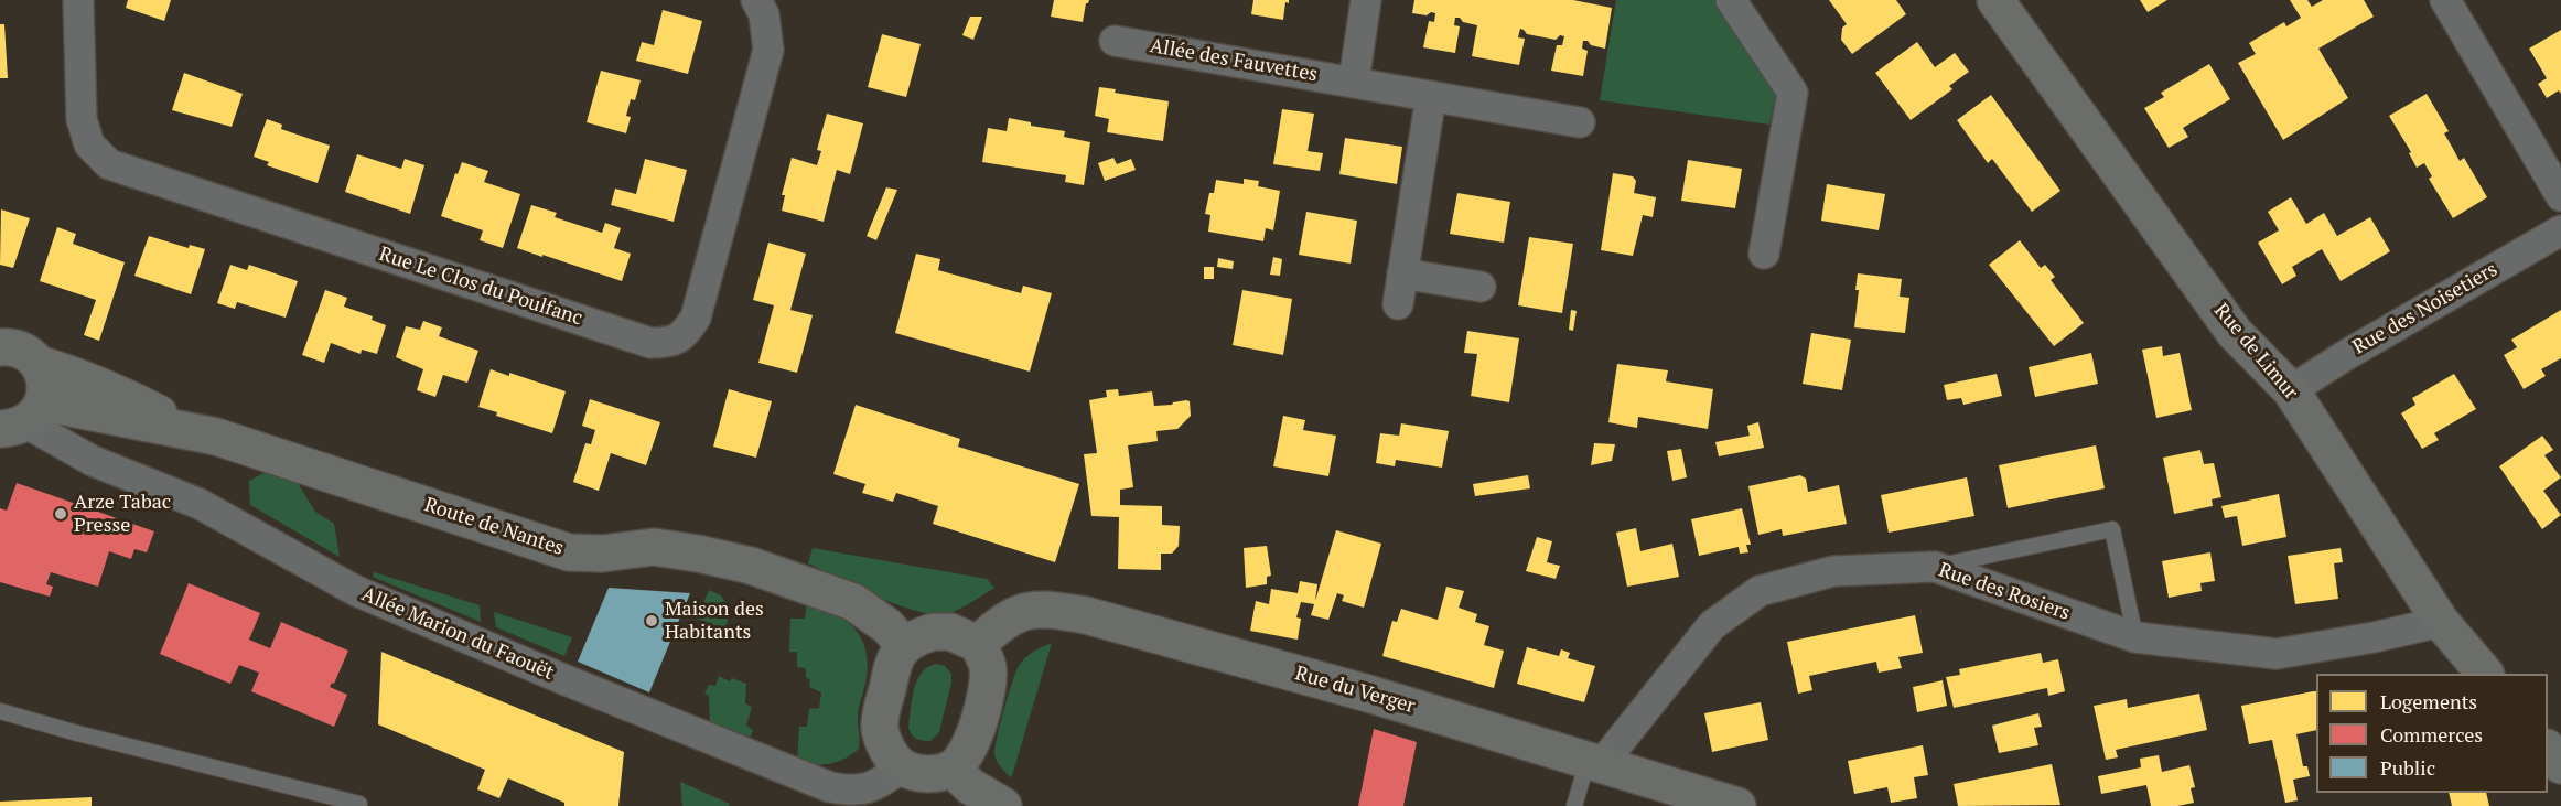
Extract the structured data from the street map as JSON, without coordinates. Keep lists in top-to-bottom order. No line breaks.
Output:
{"streets":{"main road":["Rue de Limur","Route de Nantes","Rue du Verger"],"street":["Allée des Fauvettes","Rue Le Clos du Poulfanc","Rue des Noisetiers","Rue des Rosiers","Allée Marion du Faouët"]},"crossings":[["Rue des Noisetiers","Rue de Limur"],["Rue de Limur","Rue des Rosiers"],["Route de Nantes","Allée Marion du Faouët"],["Route de Nantes","Rue du Verger"],["Rue des Rosiers","Rue du Verger"],["Allée Marion du Faouët","Rue du Verger"]],"places":["Arze Tabac Presse","Maison des Habitants"],"legend":["Logements","Commerces","Public"]}
